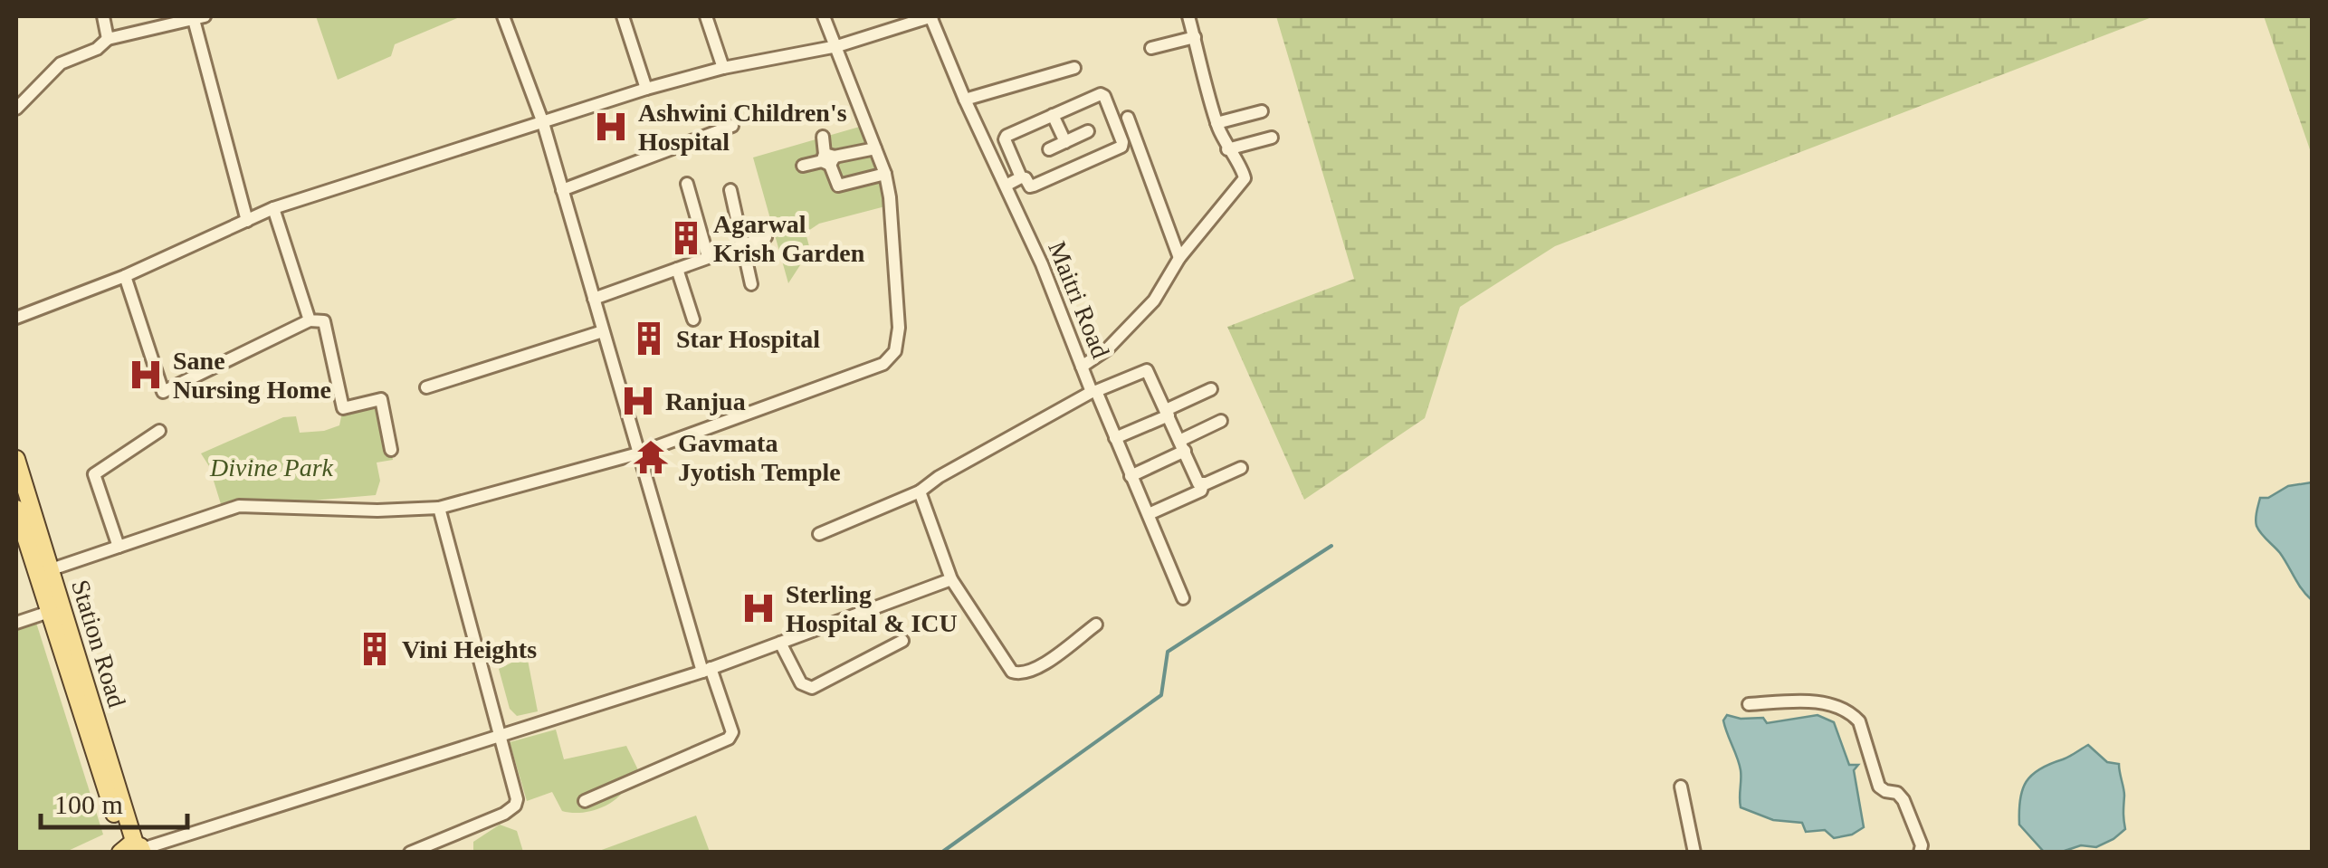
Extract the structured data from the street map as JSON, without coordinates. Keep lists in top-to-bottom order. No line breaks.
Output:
{"streets":{"main road":["Station Road"],"street":["Maitri Road"]},"parks":["Divine Park"],"places":{"hospital":["Ashwini Children's Hospital","Sane Nursing Home","Ranjua","Sterling Hospital & ICU"],"building":["Agarwal Krish Garden","Star Hospital","Vini Heights"],"temple":["Gavmata Jyotish Temple"]},"scale_bar":"100 m"}
